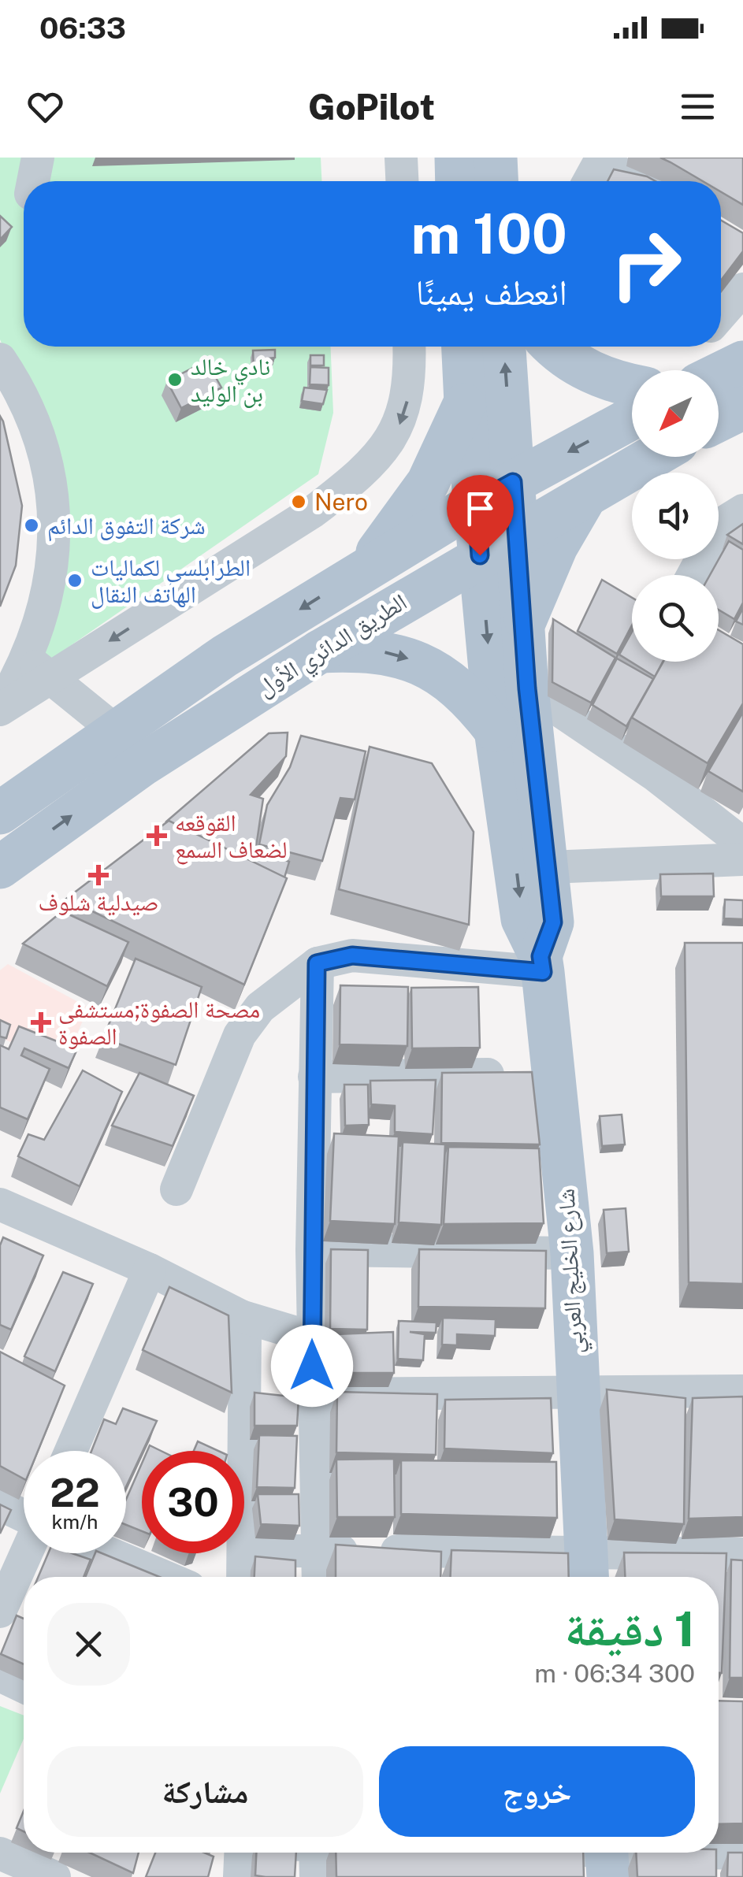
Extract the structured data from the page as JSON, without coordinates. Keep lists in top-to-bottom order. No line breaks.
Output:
{"streets":{"main road":["الطريق الدائري الأول","شارع الخليج العربي"]},"crossings":[["الطريق الدائري الأول","شارع الخليج العربي"]],"places":{"other":["نادي خالد بن الوليد","Nero","شركة التفوق الدائم","الطرابلسي لكماليات الهاتف النقال"],"health":["القوقعه لضعاف السمع","صيدلية شلوف","مصحة الصفوة;مستشفى الصفوة"]},"north":"bottom left","page":{"status":"06:33","header":"GoPilot","turn":["100 m","انعطف يمينًا"],"speed":"22 km/h","limit":"30","heading":["1 دقيقة","300 m · 06:34"],"buttons":["خروج","مشاركة"]}}
